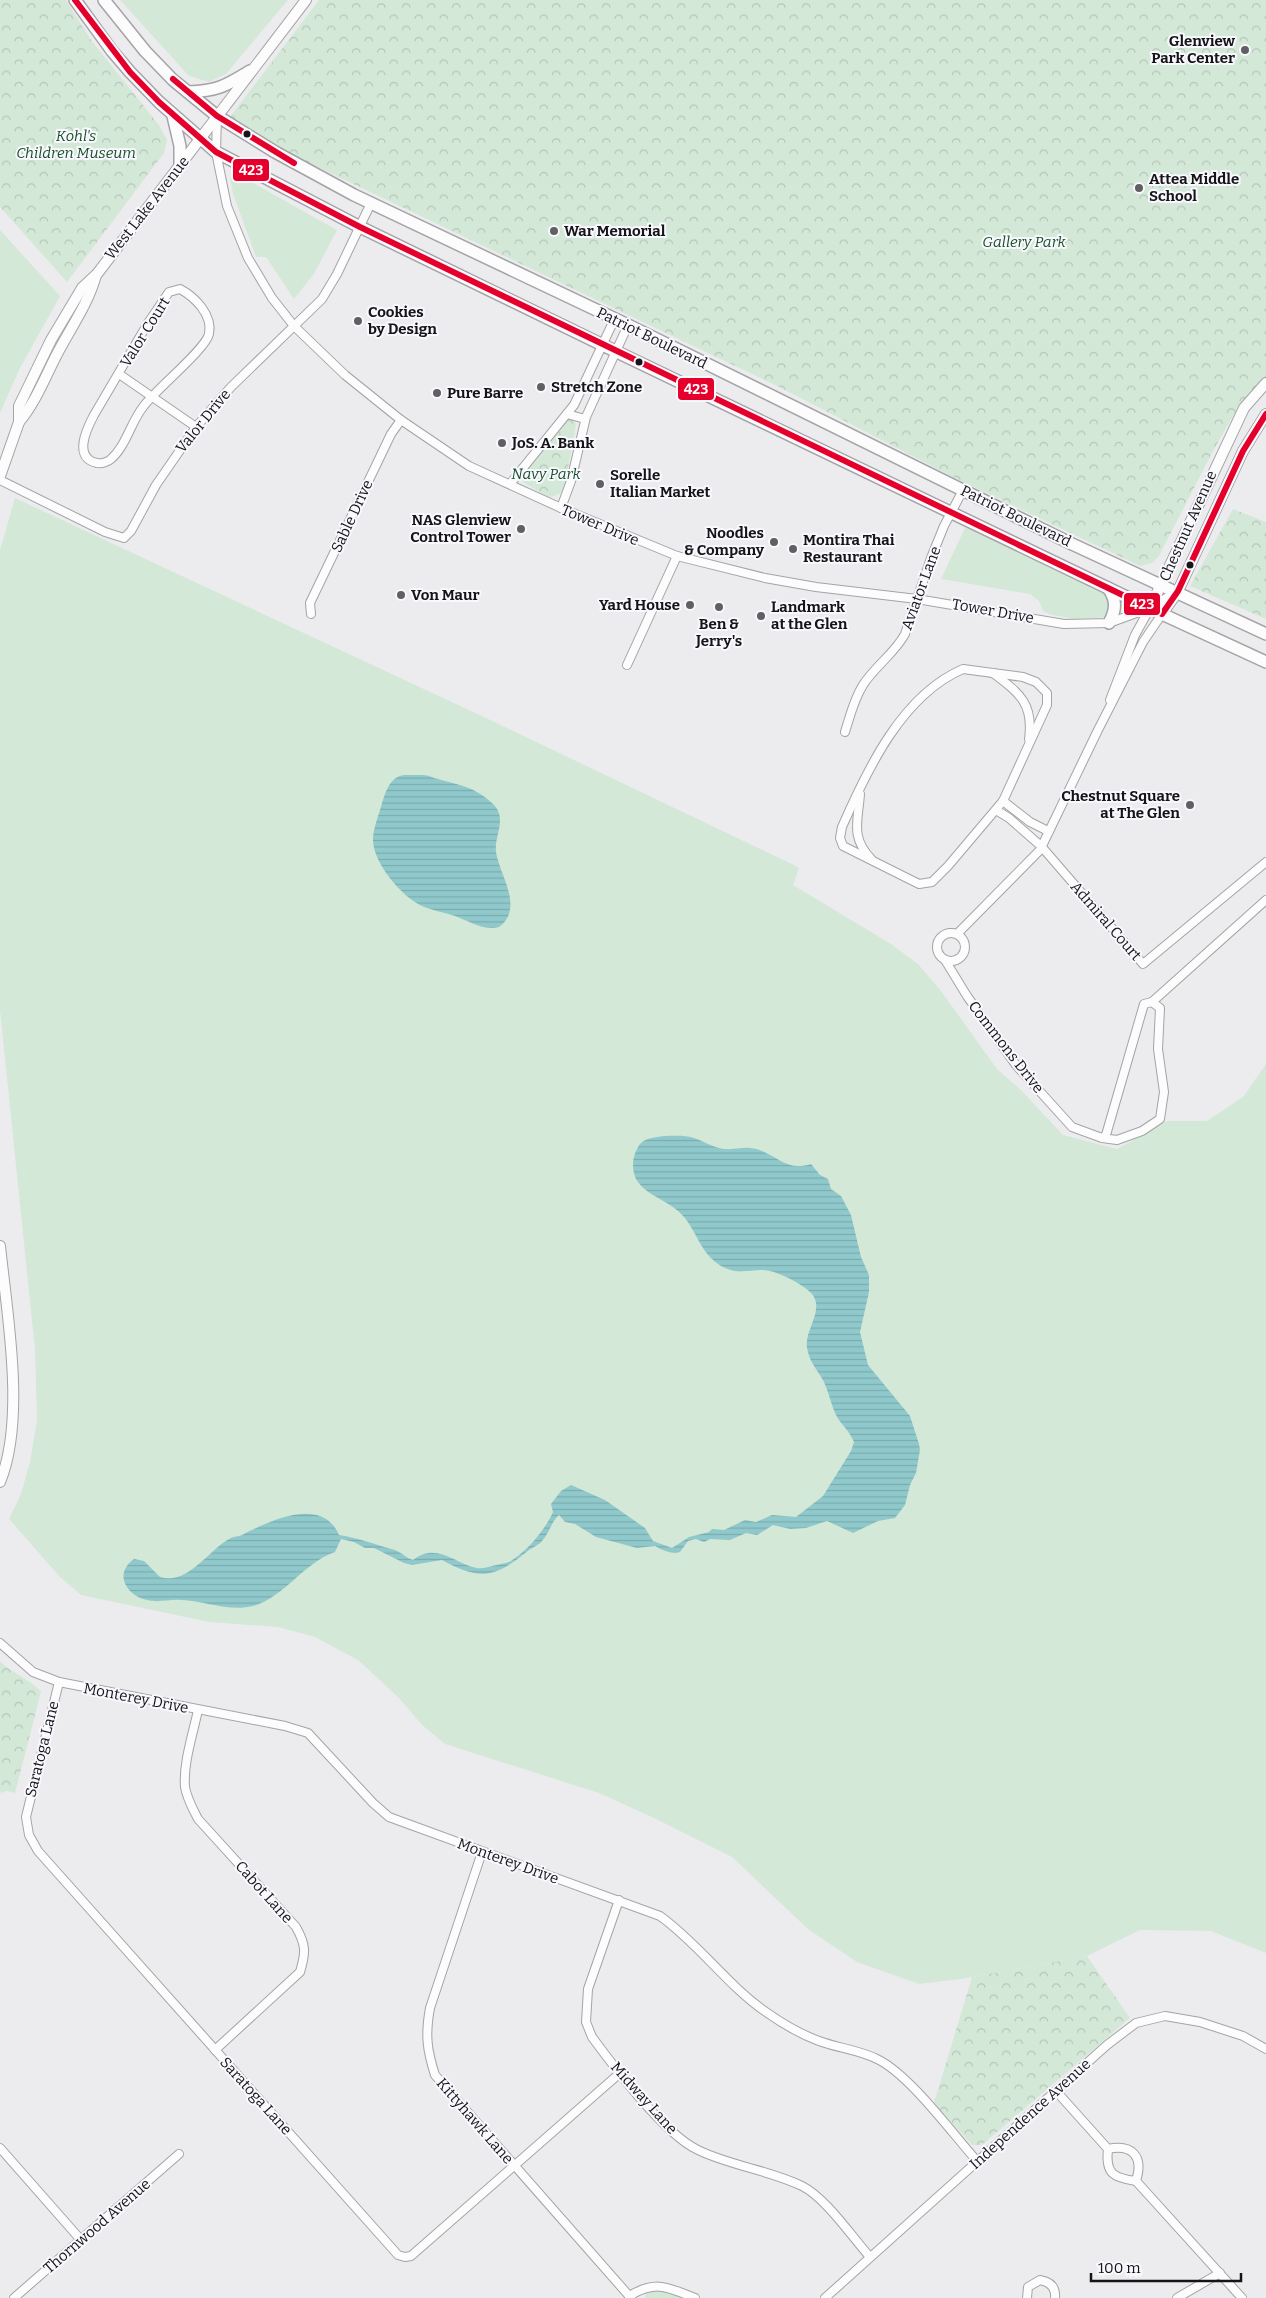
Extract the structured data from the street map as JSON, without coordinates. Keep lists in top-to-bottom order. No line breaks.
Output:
{"streets":{"main road":["Patriot Boulevard"],"street":["West Lake Avenue","Valor Court","Valor Drive","Sable Drive","Tower Drive","Chestnut Avenue","Aviator Lane","Admiral Court","Commons Drive","Monterey Drive","Saratoga Lane","Cabot Lane","Midway Lane","Independence Avenue","Kittyhawk Lane","Thornwood Avenue"]},"crossings":[["West Lake Avenue","Patriot Boulevard"],["West Lake Avenue","Tower Drive"],["Valor Court","Valor Drive"],["Patriot Boulevard","Valor Drive"],["Patriot Boulevard","Tower Drive"],["Patriot Boulevard","Chestnut Avenue"],["Patriot Boulevard","Aviator Lane"],["Valor Drive","Tower Drive"],["Sable Drive","Tower Drive"],["Tower Drive","Chestnut Avenue"],["Tower Drive","Aviator Lane"],["Chestnut Avenue","Admiral Court"],["Chestnut Avenue","Commons Drive"],["Monterey Drive","Saratoga Lane"],["Monterey Drive","Cabot Lane"],["Monterey Drive","Midway Lane"],["Monterey Drive","Independence Avenue"],["Monterey Drive","Kittyhawk Lane"],["Saratoga Lane","Cabot Lane"],["Saratoga Lane","Midway Lane"],["Saratoga Lane","Kittyhawk Lane"],["Midway Lane","Independence Avenue"]],"parks":["Kohl's Children Museum","Gallery Park","Navy Park"],"places":["Glenview Park Center","Attea Middle School","War Memorial","Cookies by Design","Stretch Zone","Pure Barre","JoS. A. Bank","Sorelle Italian Market","NAS Glenview Control Tower","Noodles & Company","Montira Thai Restaurant","Von Maur","Yard House","Ben & Jerry's","Landmark at the Glen","Chestnut Square at The Glen"],"lines":["transit line 423"],"scale_bar":"100 m"}
